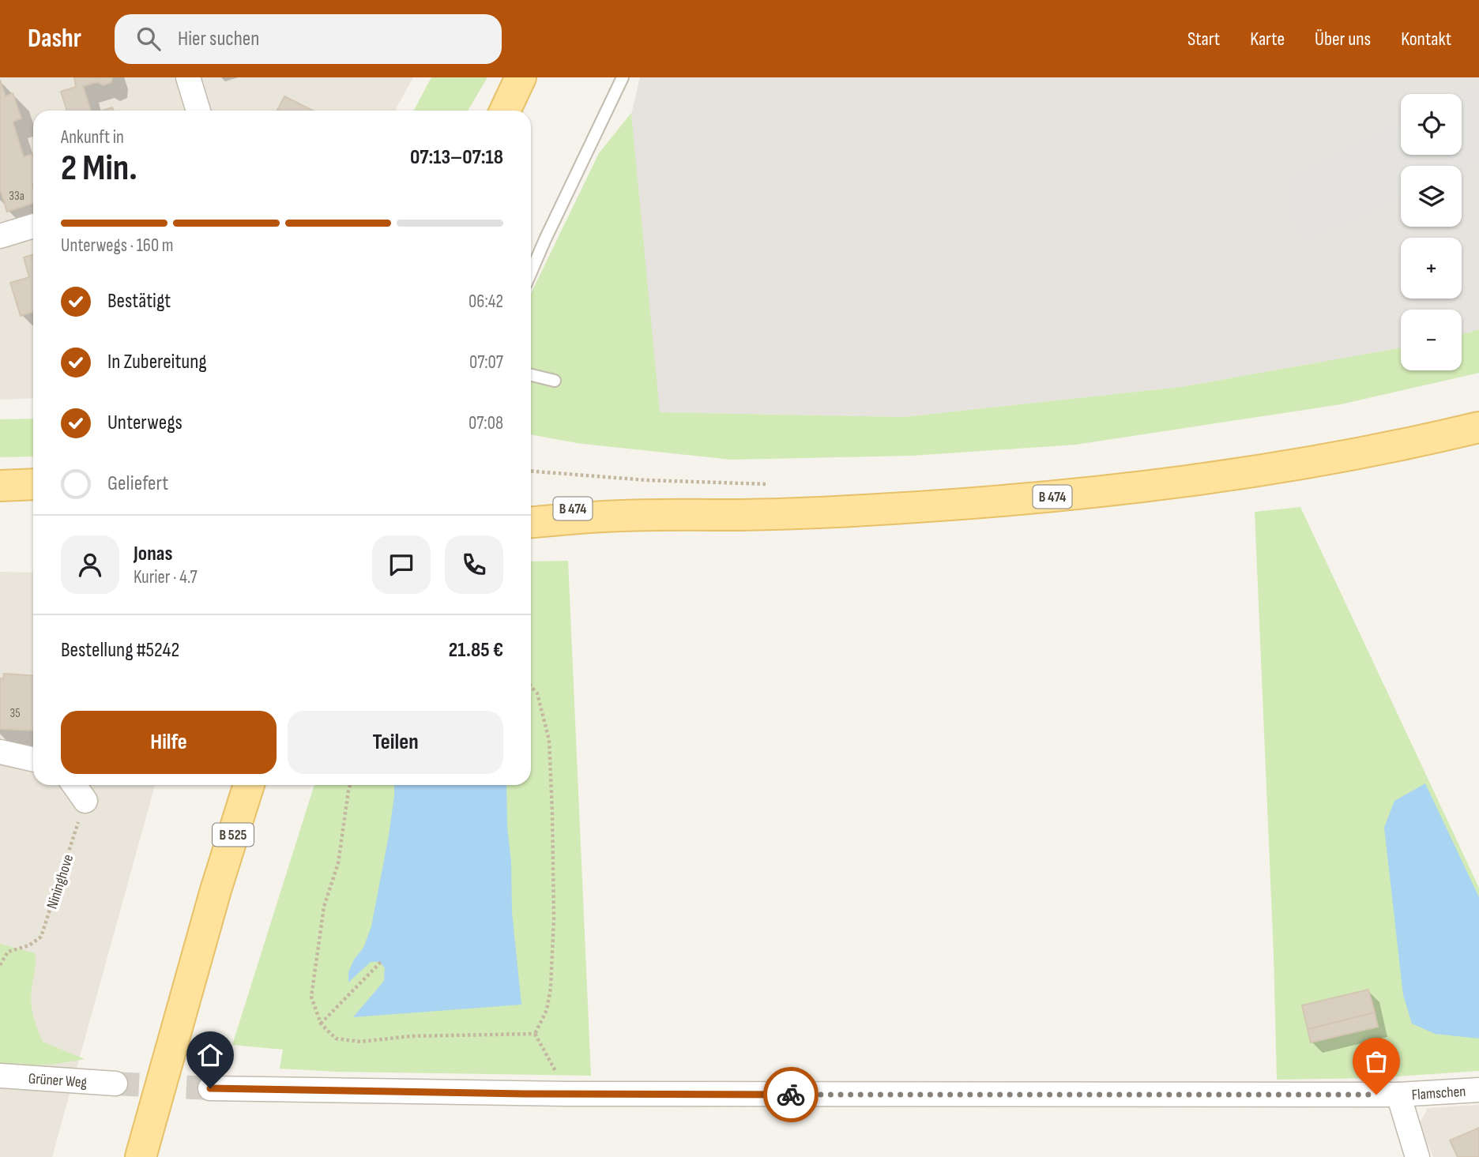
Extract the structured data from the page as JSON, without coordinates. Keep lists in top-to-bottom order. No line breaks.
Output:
{"streets":{"main road":["B 474","B 525"],"street":["Grüner Weg","Flamschen"],"path":["Nininghove"]},"house_numbers":["33a","35"],"page":{"header":"Dashr","search":"Hier suchen","nav":["Start","Karte","Über uns","Kontakt"],"map_buttons":["+","−"],"heading":["2 Min.","Ankunft in","07:13–07:18"],"panel":["Jonas","Kurier · 4.7","Bestellung #5242","21.85 €"],"bar":"Unterwegs · 160 m","list":[["Bestätigt","06:42"],["In Zubereitung","07:07"],["Unterwegs","07:08"],"Geliefert"],"buttons":["Hilfe","Teilen"]}}
